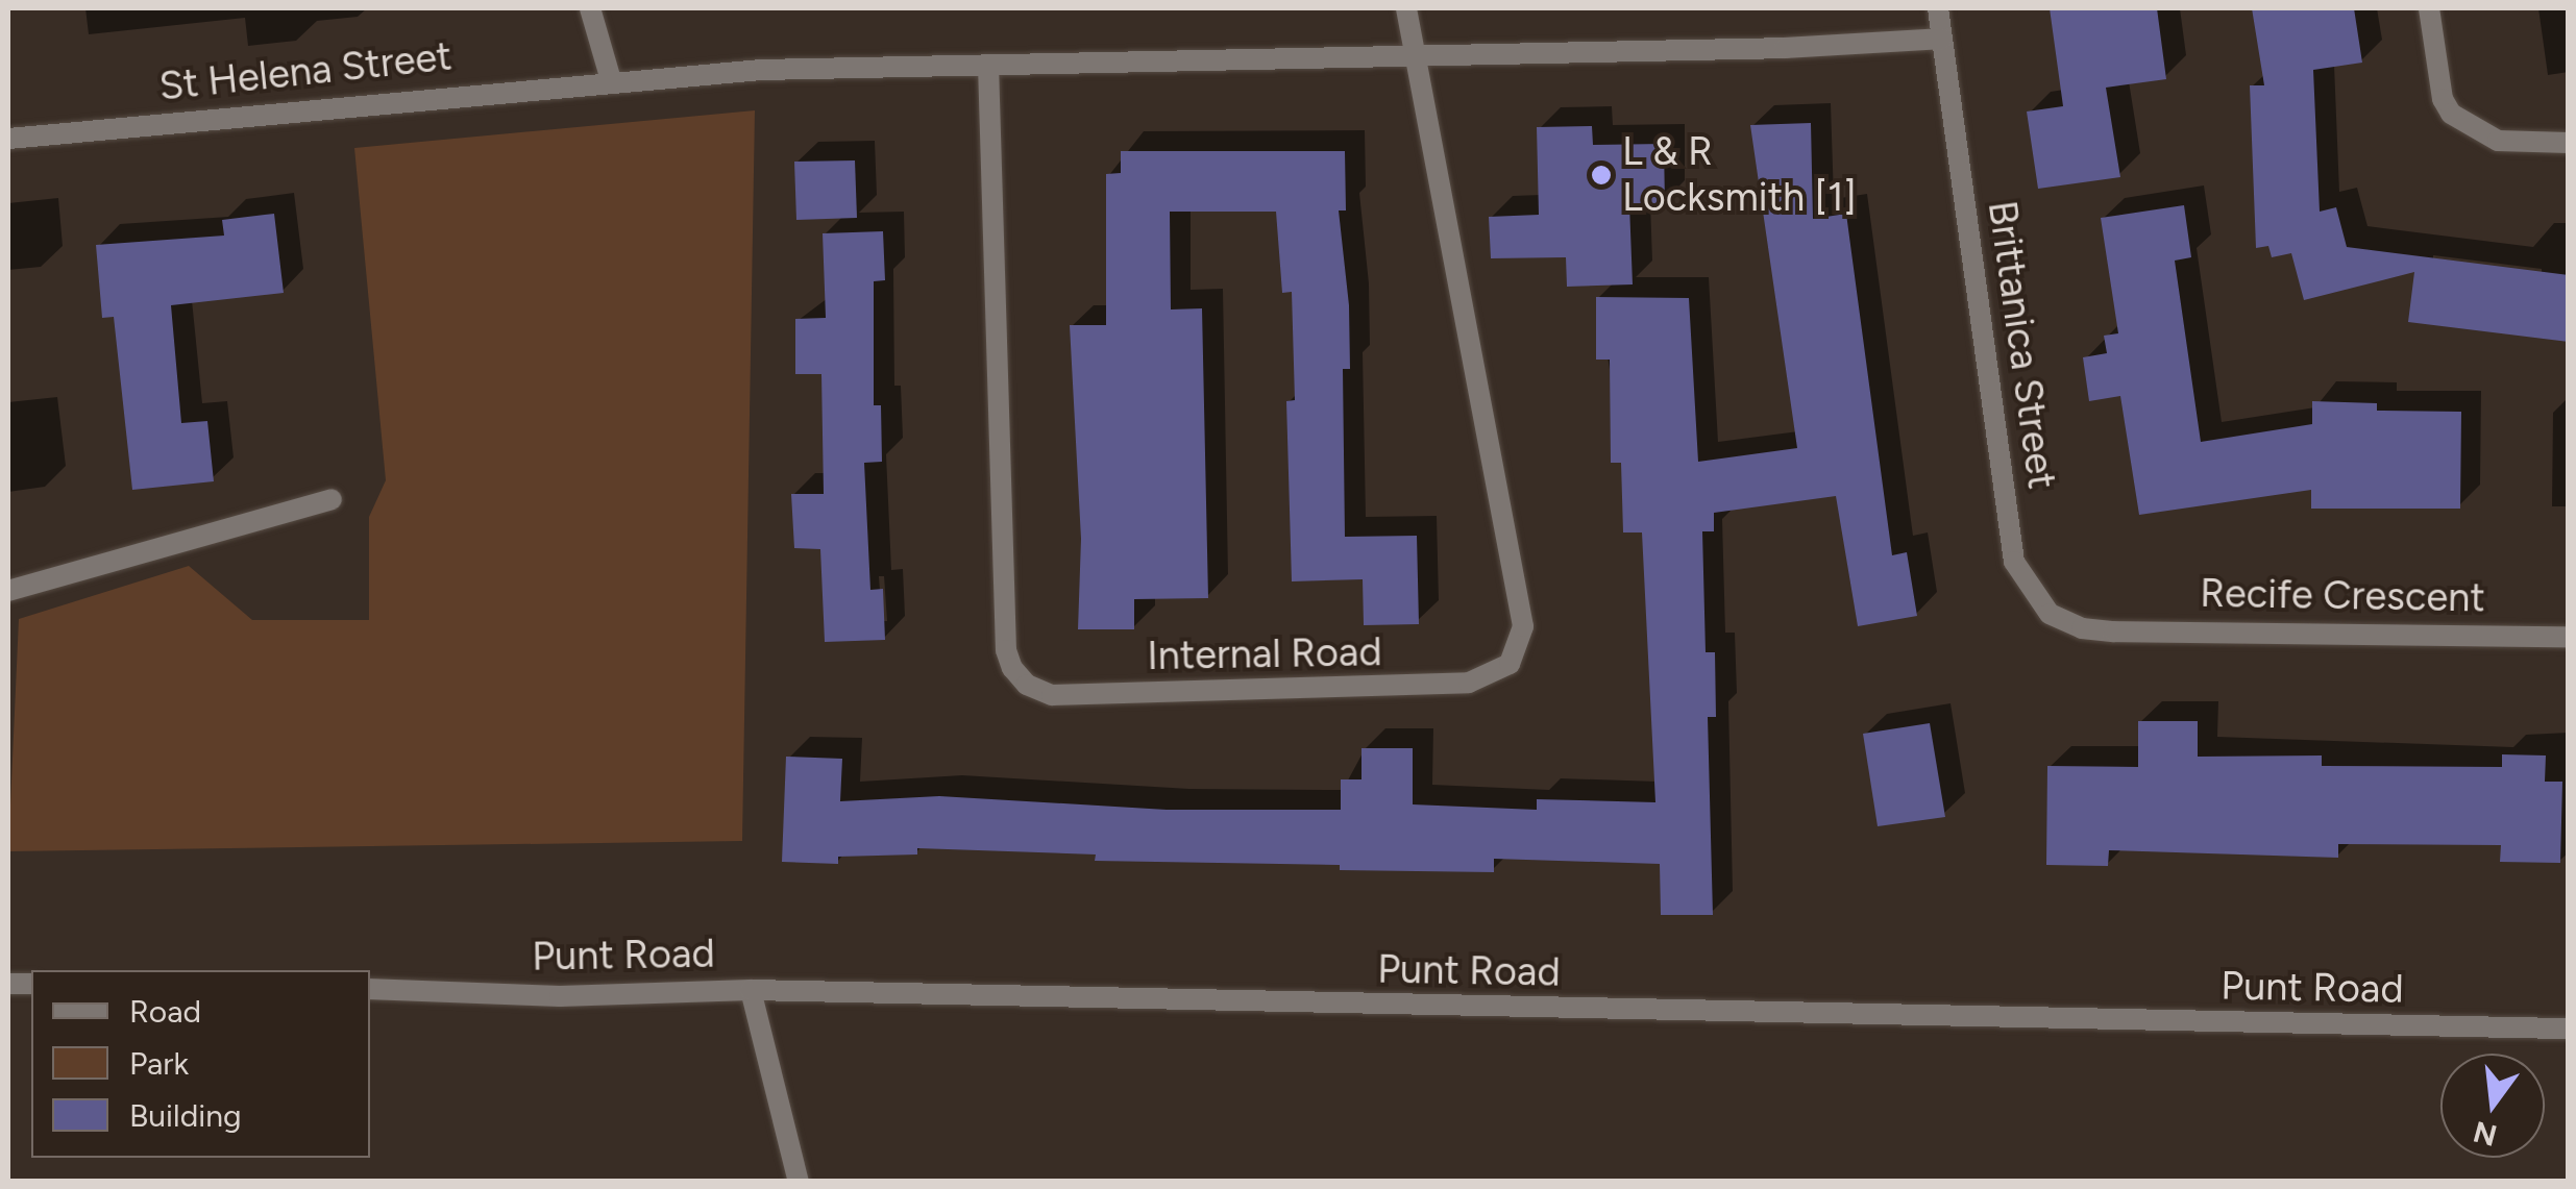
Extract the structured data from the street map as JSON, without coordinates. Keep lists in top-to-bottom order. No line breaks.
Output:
{"streets":{"street":["St Helena Street","Brittanica Street","Recife Crescent","Internal Road","Punt Road"]},"crossings":[["St Helena Street","Brittanica Street"],["St Helena Street","Internal Road"],["Brittanica Street","Recife Crescent"]],"places":["L & R Locksmith [1]"],"legend":["Road","Park","Building"],"north":"bottom"}
